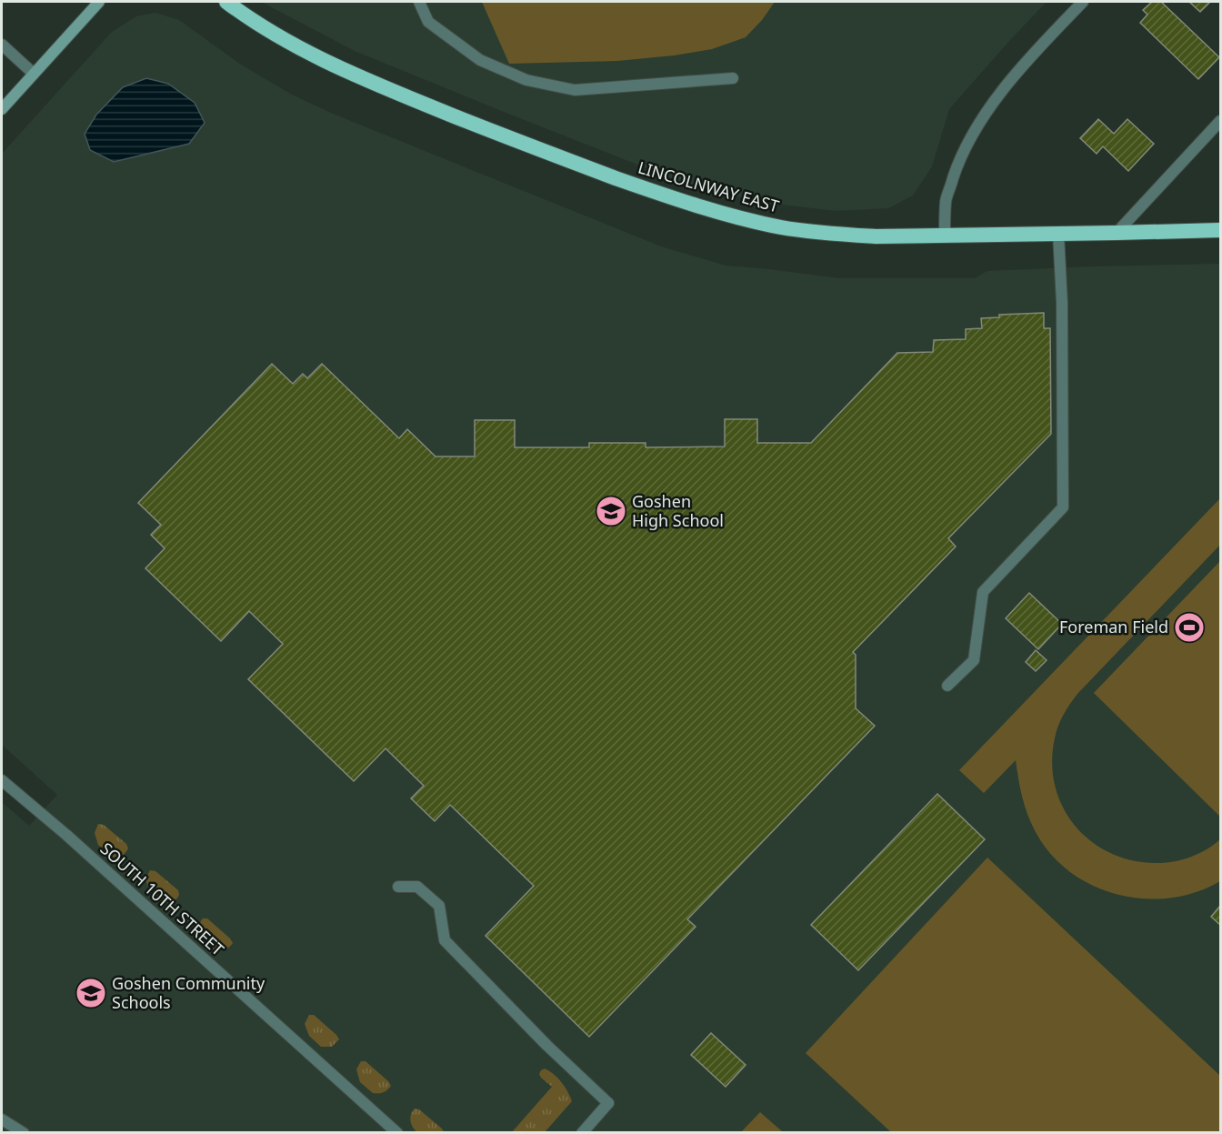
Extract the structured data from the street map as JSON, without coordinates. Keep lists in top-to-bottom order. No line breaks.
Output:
{"streets":{"highway":["LINCOLNWAY EAST"],"street":["SOUTH 10TH STREET"]},"places":{"school or university":["Goshen High School","Goshen Community Schools"],"sports":["Foreman Field"]}}
